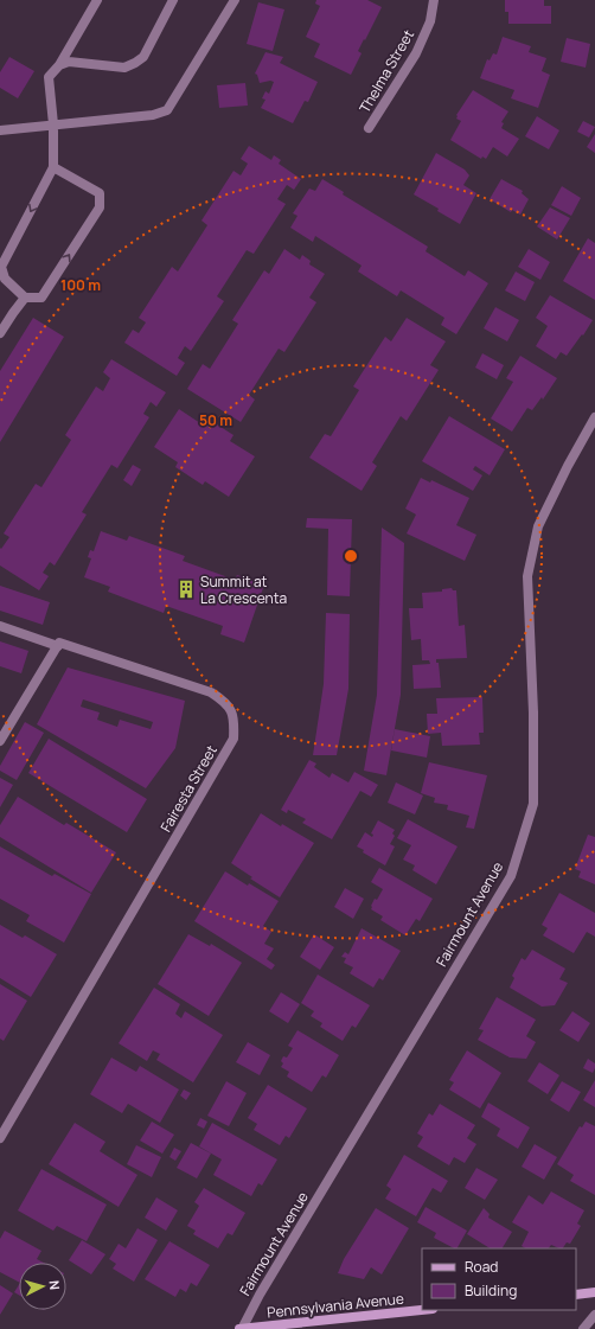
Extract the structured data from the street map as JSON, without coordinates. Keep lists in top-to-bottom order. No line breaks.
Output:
{"streets":{"main road":["Pennsylvania Avenue"],"street":["Thelma Street","Fairesta Street","Fairmount Avenue"]},"crossings":[["Fairmount Avenue","Pennsylvania Avenue"]],"places":{"building":["Summit at La Crescenta"]},"legend":["Road","Building"],"north":"right","rings":["100 m","50 m"]}
